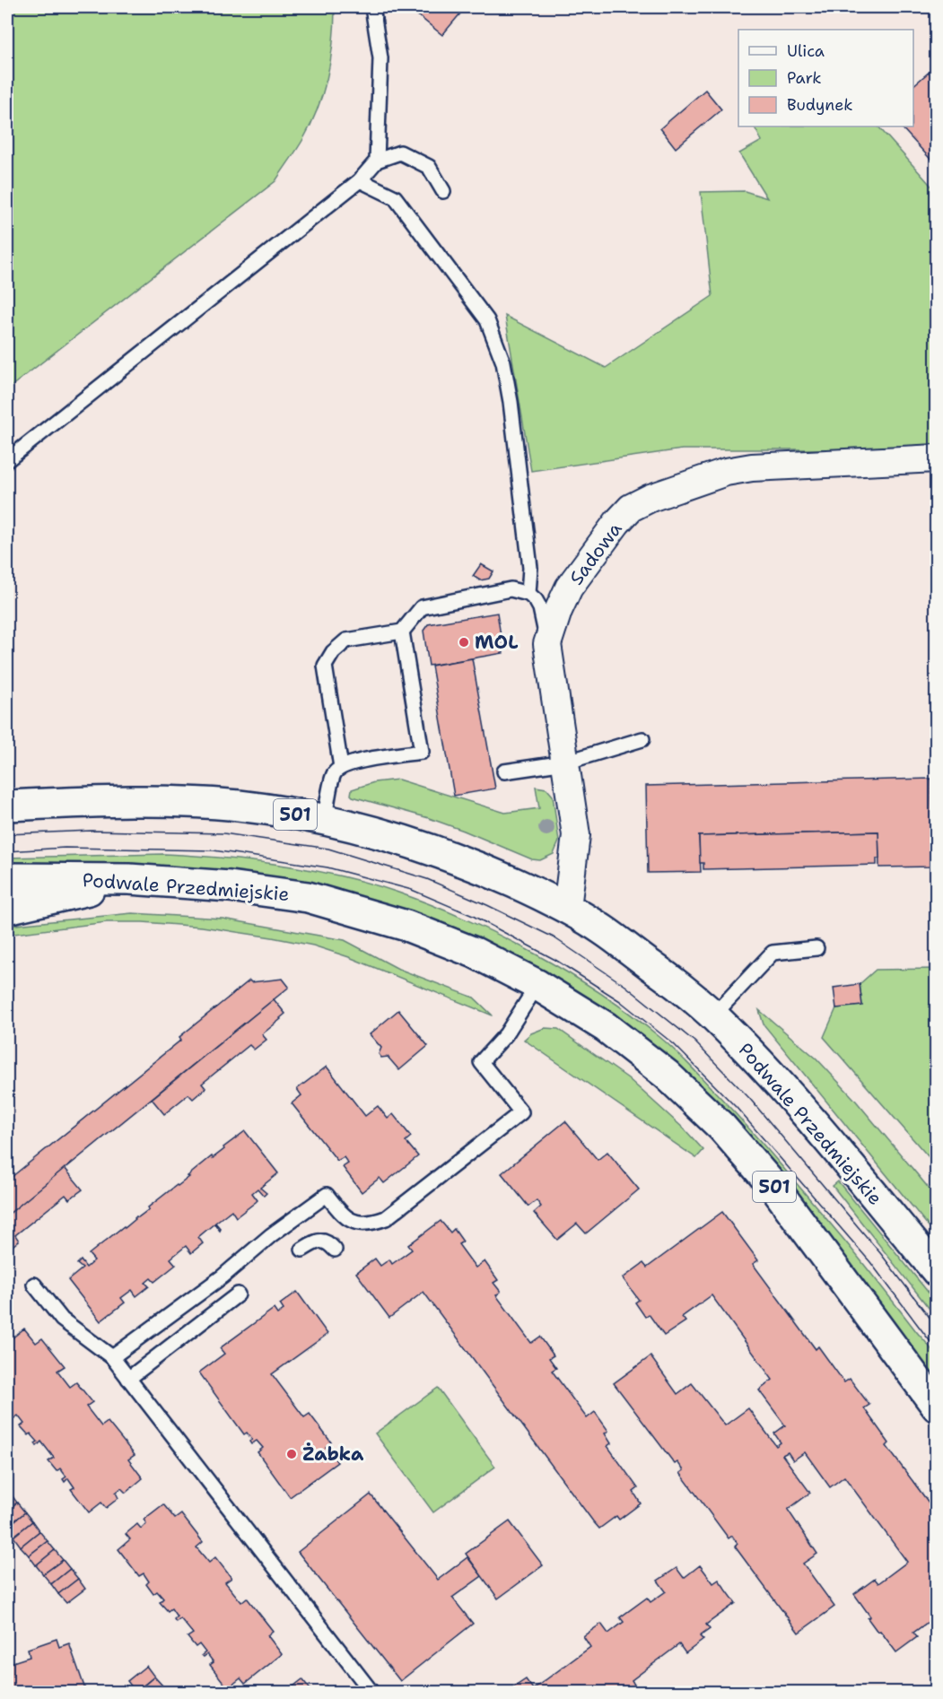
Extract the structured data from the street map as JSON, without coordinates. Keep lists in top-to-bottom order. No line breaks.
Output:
{"streets":{"main road":["501","Podwale Przedmiejskie"],"street":["Sadowa"]},"crossings":[["Sadowa","Podwale Przedmiejskie"]],"places":["MOL","Żabka"],"legend":["Ulica","Park","Budynek"]}
